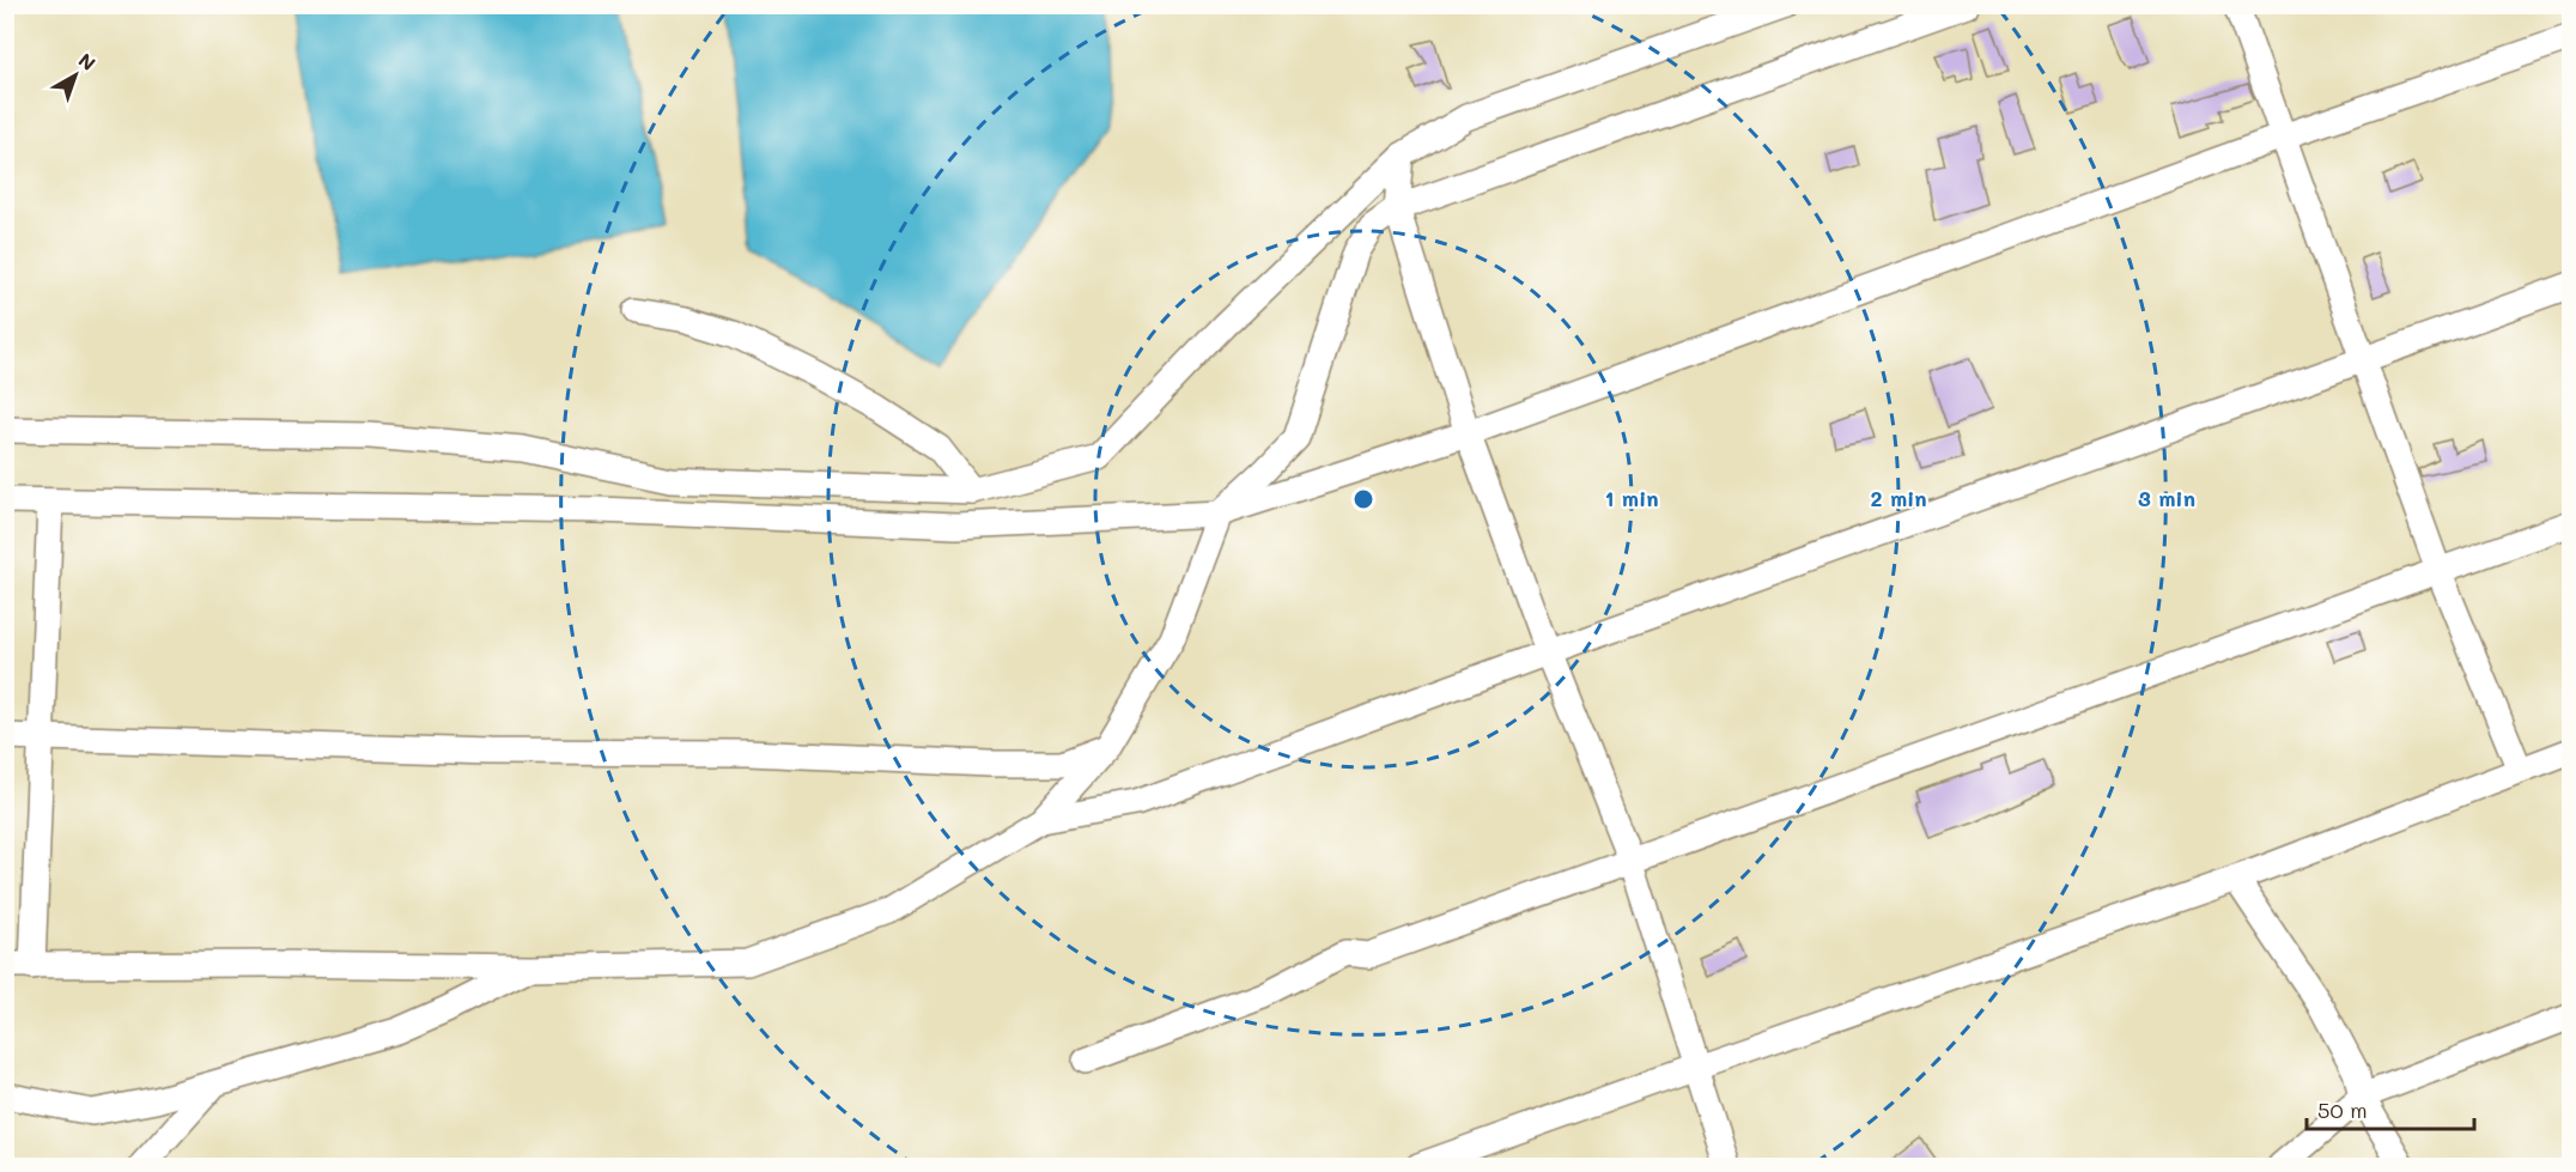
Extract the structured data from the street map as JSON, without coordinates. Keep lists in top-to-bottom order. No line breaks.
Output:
{"scale_bar":"50 m","north":"top right","rings":["1 min","2 min","3 min"]}
